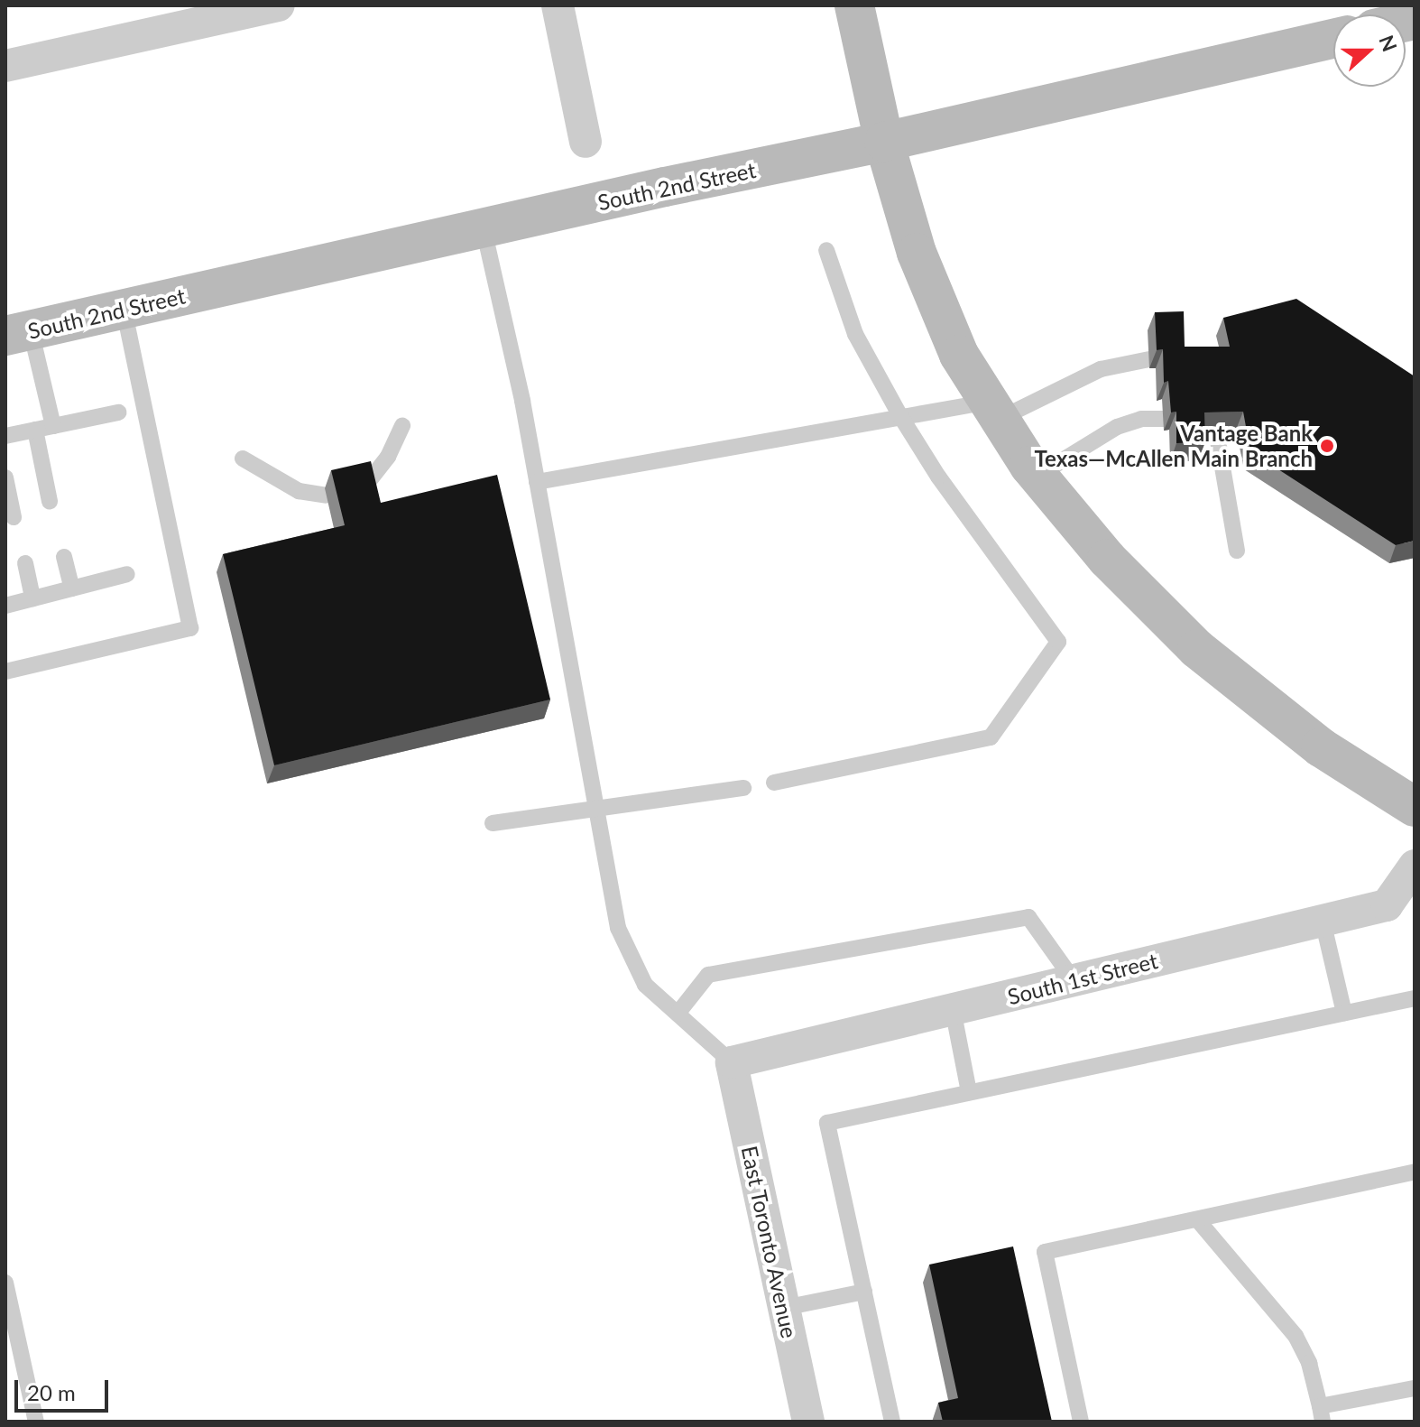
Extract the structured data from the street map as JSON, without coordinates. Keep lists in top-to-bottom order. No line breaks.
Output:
{"streets":{"main road":["South 2nd Street"],"street":["South 1st Street","East Toronto Avenue"]},"crossings":[["South 1st Street","East Toronto Avenue"]],"places":["Vantage Bank Texas—McAllen Main Branch"],"scale_bar":"20 m","north":"right"}
